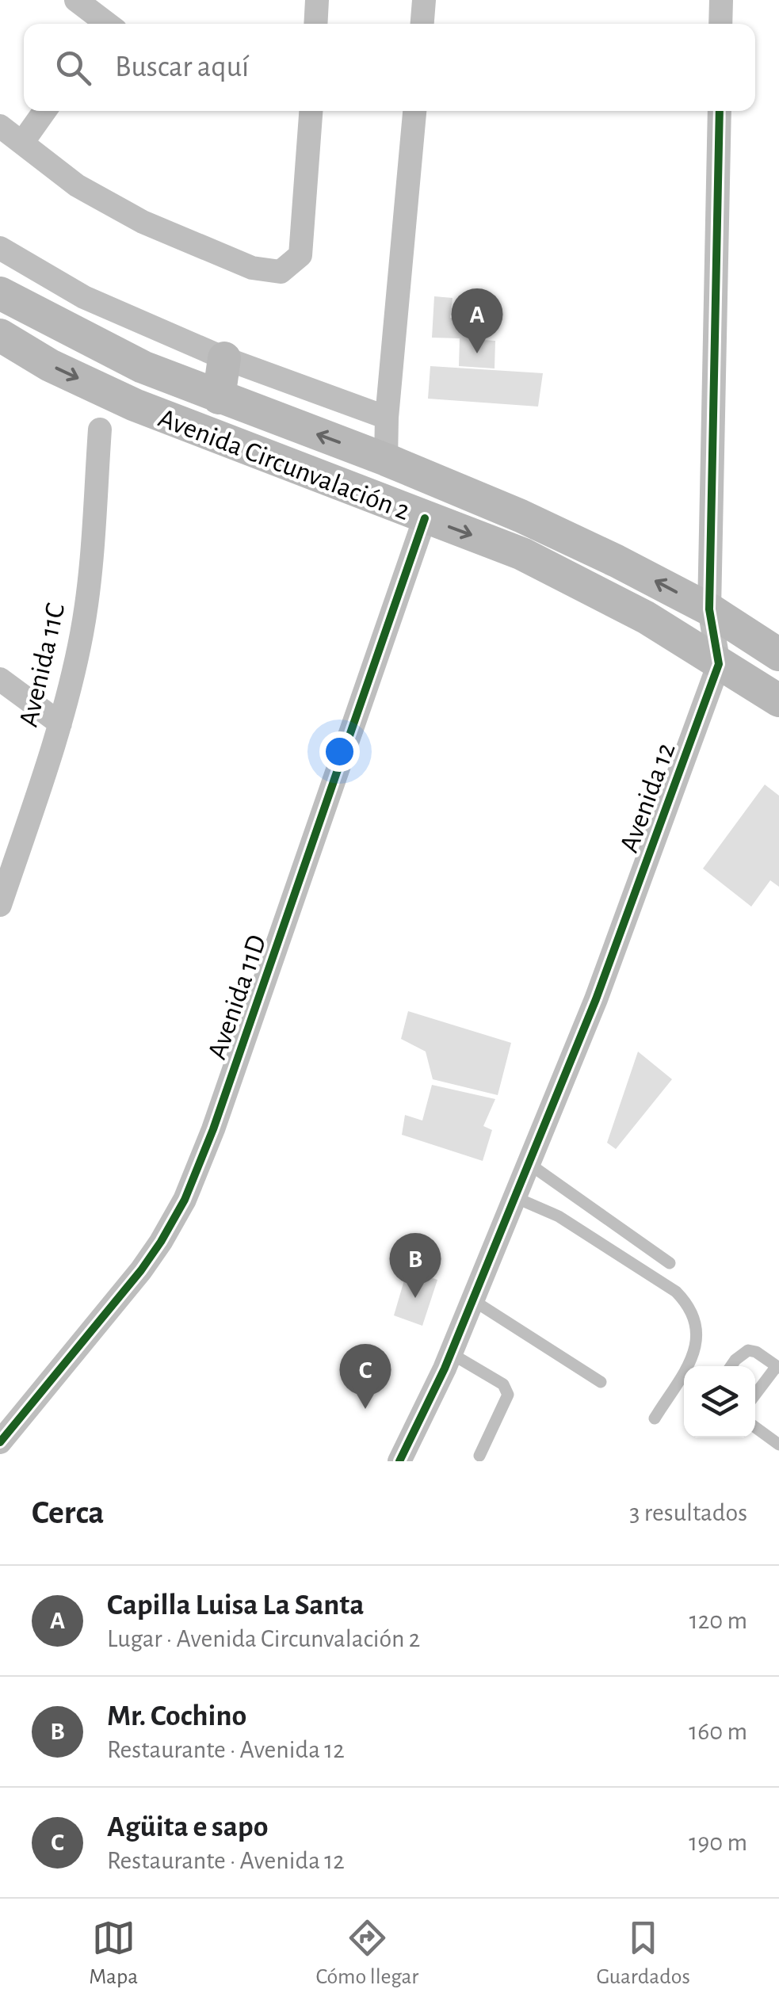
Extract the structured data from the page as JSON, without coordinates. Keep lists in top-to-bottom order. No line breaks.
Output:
{"streets":{"main road":["Avenida Circunvalación 2"],"street":["Avenida 11C","Avenida 12","Avenida 11D"]},"crossings":[["Avenida Circunvalación 2","Avenida 12"],["Avenida Circunvalación 2","Avenida 11D"]],"page":{"search":"Buscar aquí","pins":["A","B","C"],"heading":["Cerca","3 resultados"],"list":[{"mark":"A","name":"Capilla Luisa La Santa","note":"Lugar · Avenida Circunvalación 2","value":"120 m"},{"mark":"B","name":"Mr. Cochino","note":"Restaurante · Avenida 12","value":"160 m"},{"mark":"C","name":"Agüita e sapo","note":"Restaurante · Avenida 12","value":"190 m"}],"nav":["Mapa","Cómo llegar","Guardados"]}}
